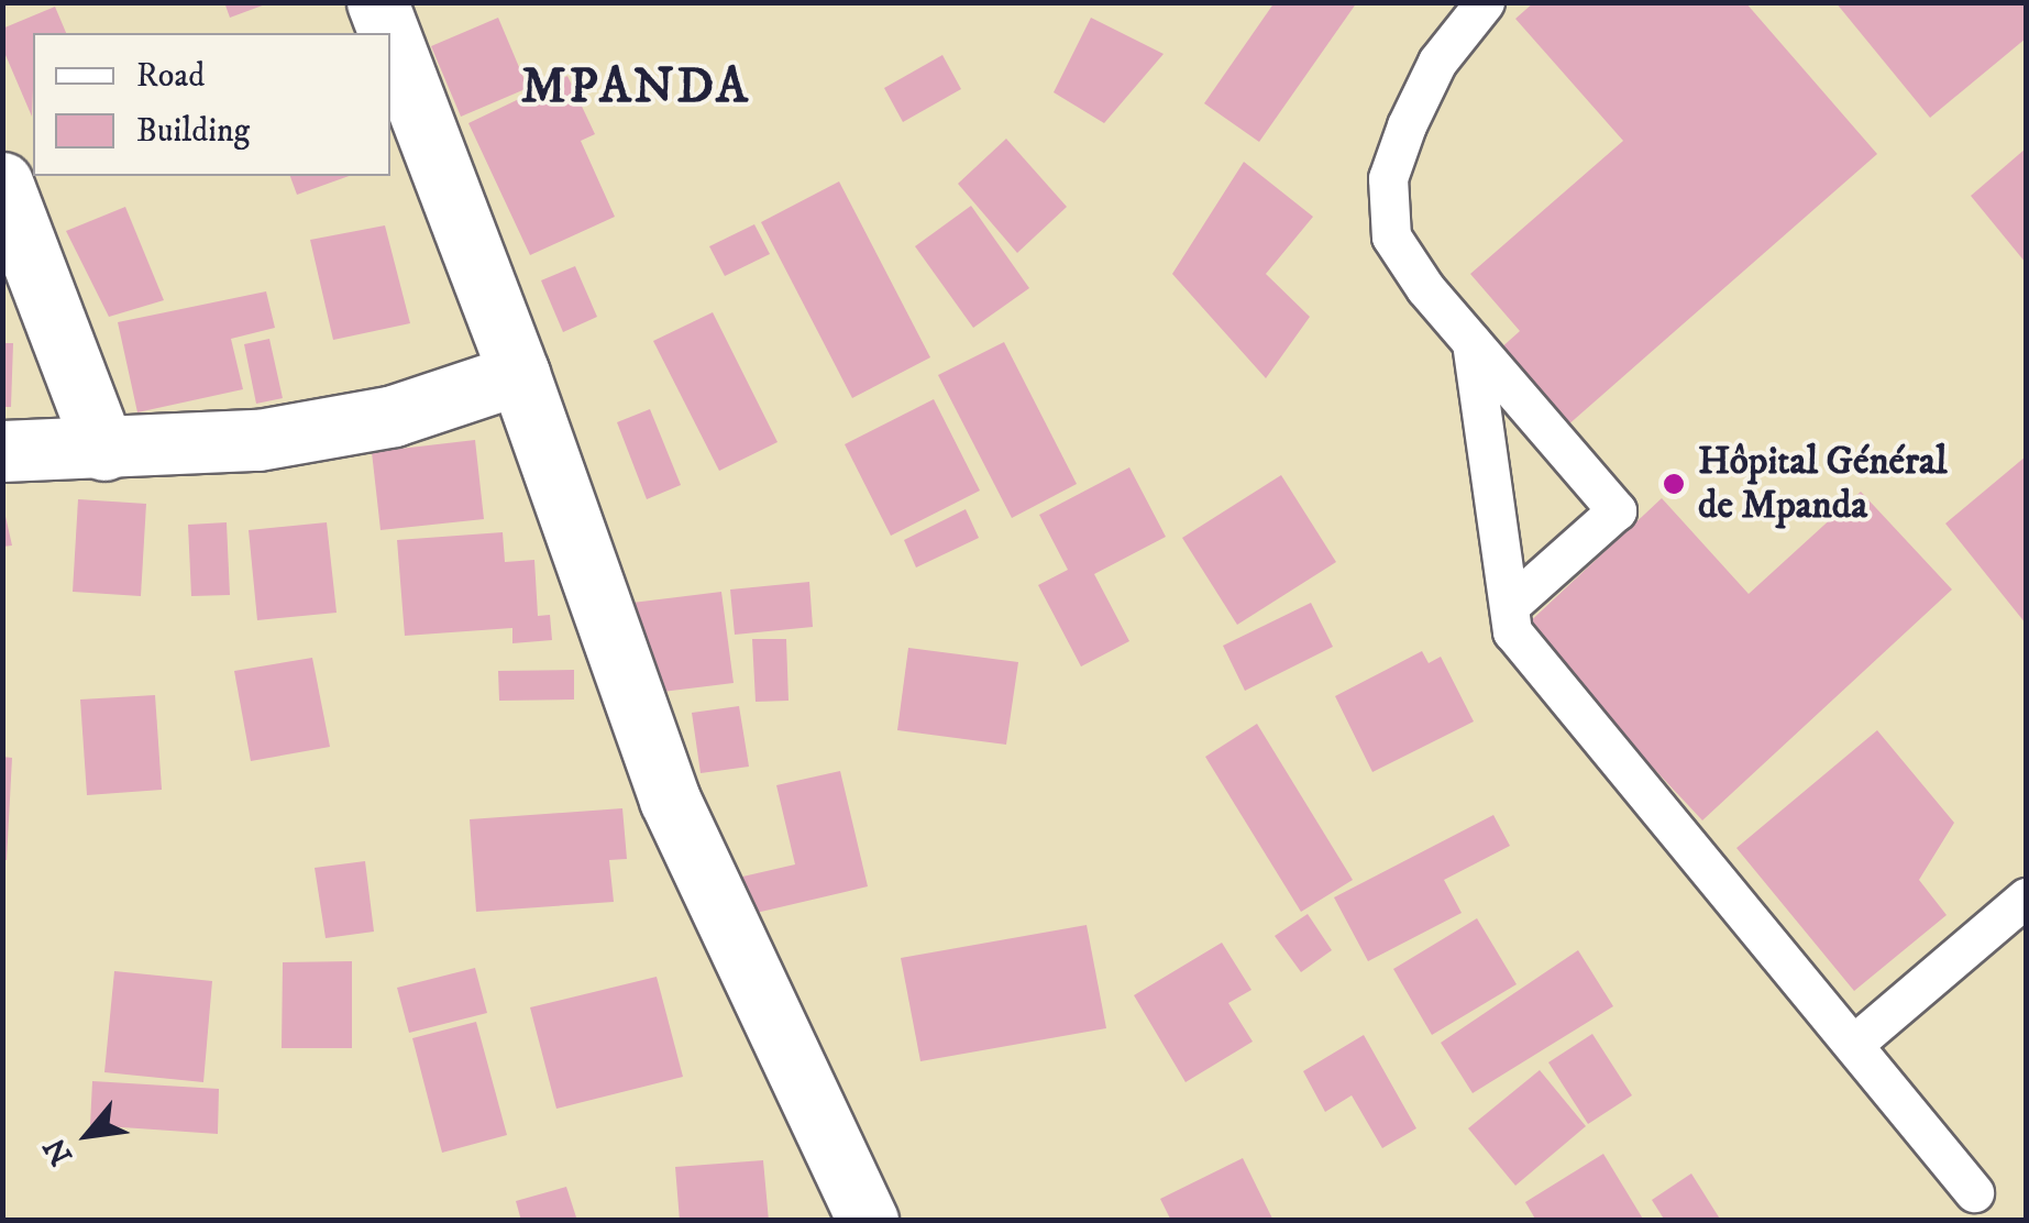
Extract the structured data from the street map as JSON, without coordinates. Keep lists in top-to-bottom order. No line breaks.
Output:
{"districts":["MPANDA"],"places":["Hôpital Général de Mpanda"],"legend":["Road","Building"],"north":"bottom left"}
